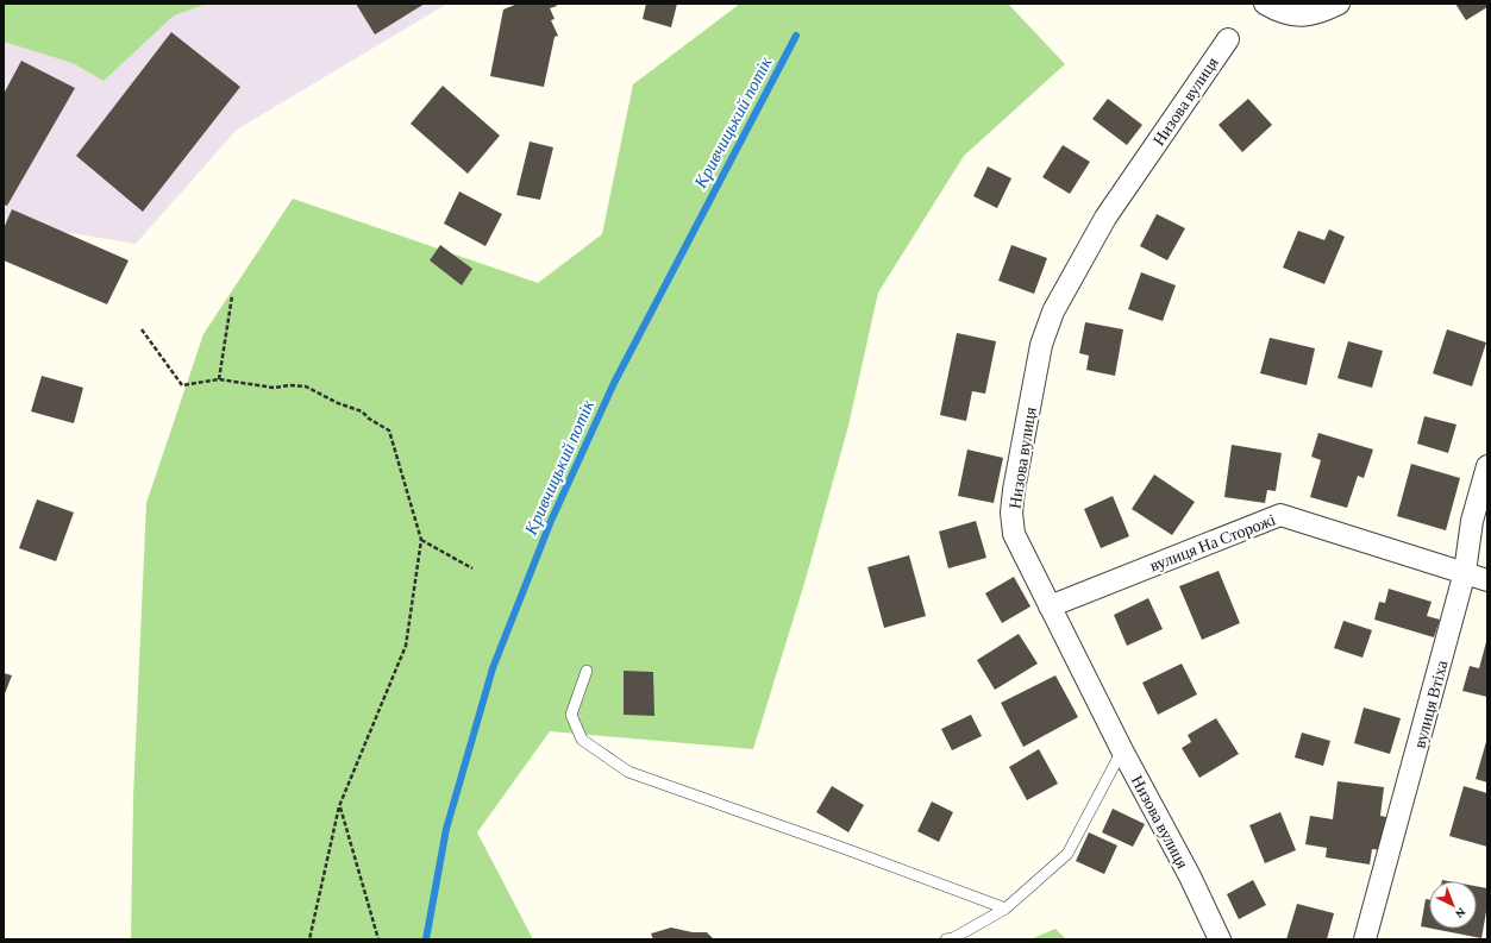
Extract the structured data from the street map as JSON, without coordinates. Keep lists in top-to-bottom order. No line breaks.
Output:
{"streets":{"street":["Низова вулиця","вулиця На Сторожі","вулиця Втіха"]},"crossings":[["Низова вулиця","вулиця На Сторожі"],["вулиця На Сторожі","вулиця Втіха"]],"water":["Кривчицький потік"],"north":"bottom right"}
